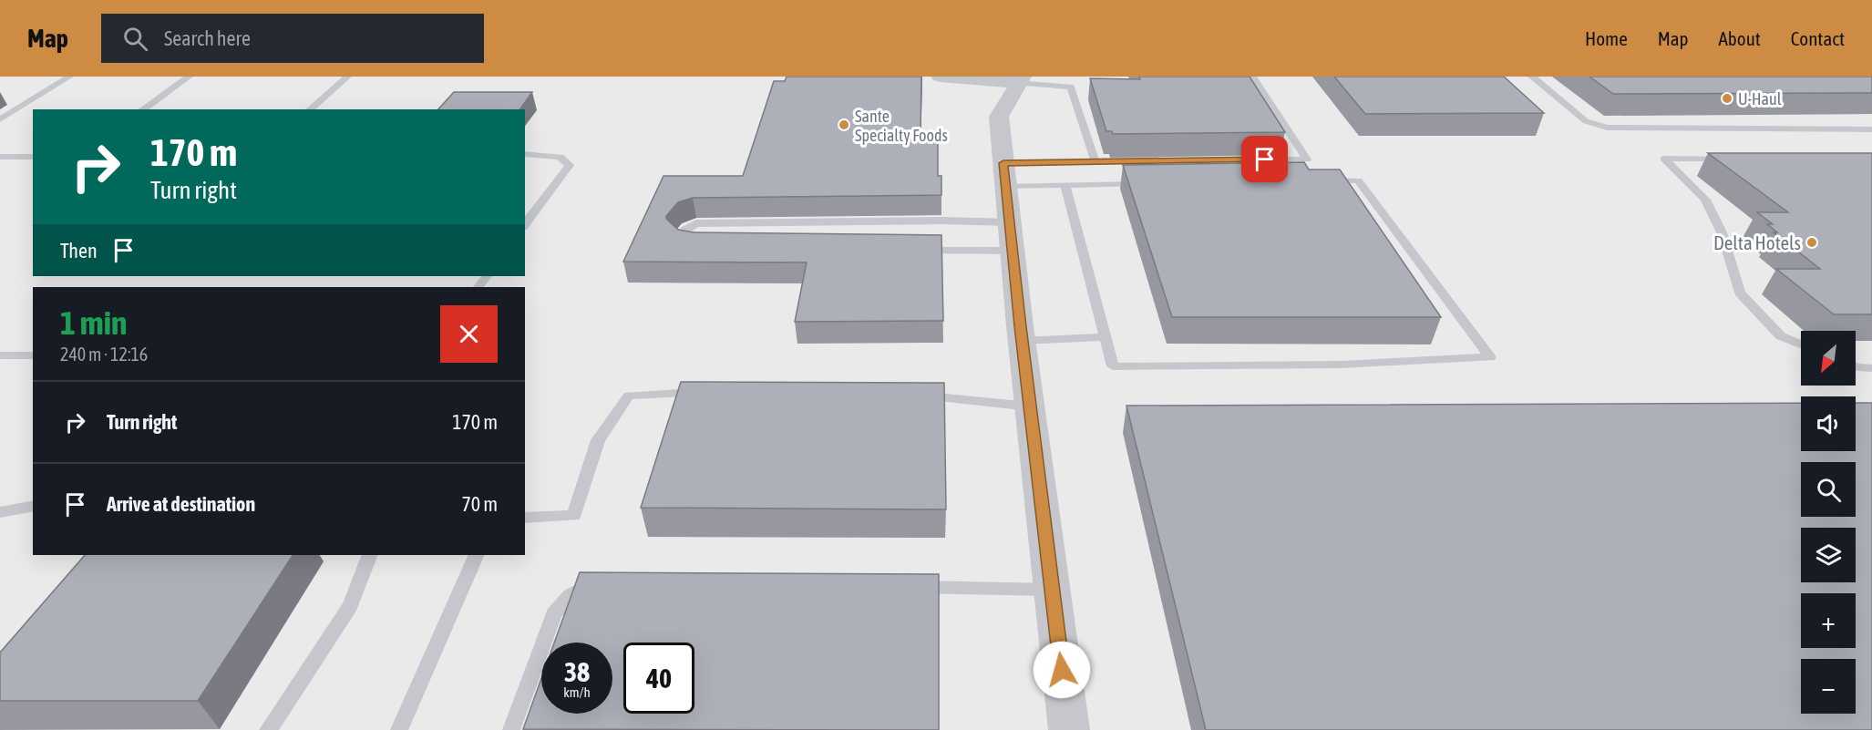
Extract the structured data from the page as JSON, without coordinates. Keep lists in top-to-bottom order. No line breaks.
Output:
{"places":["U-Haul","Sante Specialty Foods","Delta Hotels"],"north":"bottom left","page":{"header":"Map","search":"Search here","nav":["Home","Map","About","Contact"],"turn":["170 m","Turn right"],"then":"Then","heading":["1 min","240 m · 12:16"],"map_buttons":["+","−"],"list":[{"name":"Turn right","value":"170 m"},{"name":"Arrive at destination","value":"70 m"}],"speed":"38 km/h","limit":"40"}}
